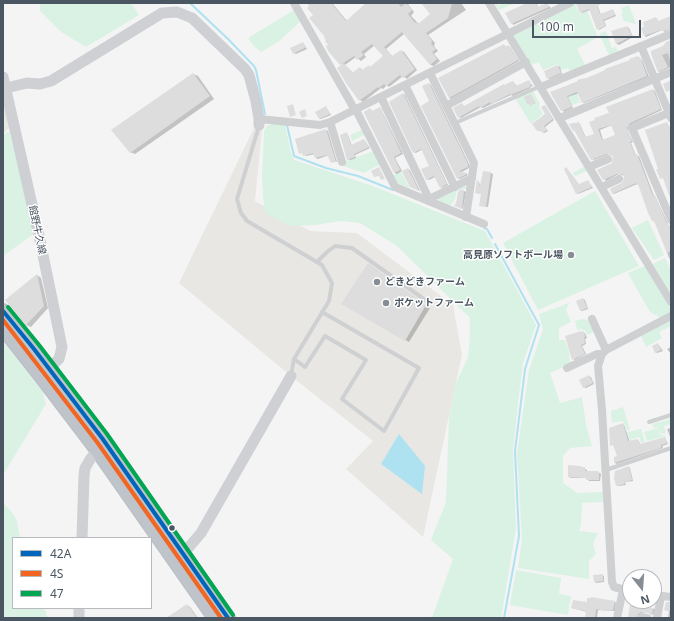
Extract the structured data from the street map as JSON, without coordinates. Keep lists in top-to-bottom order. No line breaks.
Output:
{"streets":{"street":["館野牛久線"]},"places":["高見原ソフトボール場","どきどきファーム","ポケットファーム"],"lines":["transit line 47","transit line 42A","transit line 4S"],"legend":["42A","4S","47"],"scale_bar":"100 m","north":"bottom"}
